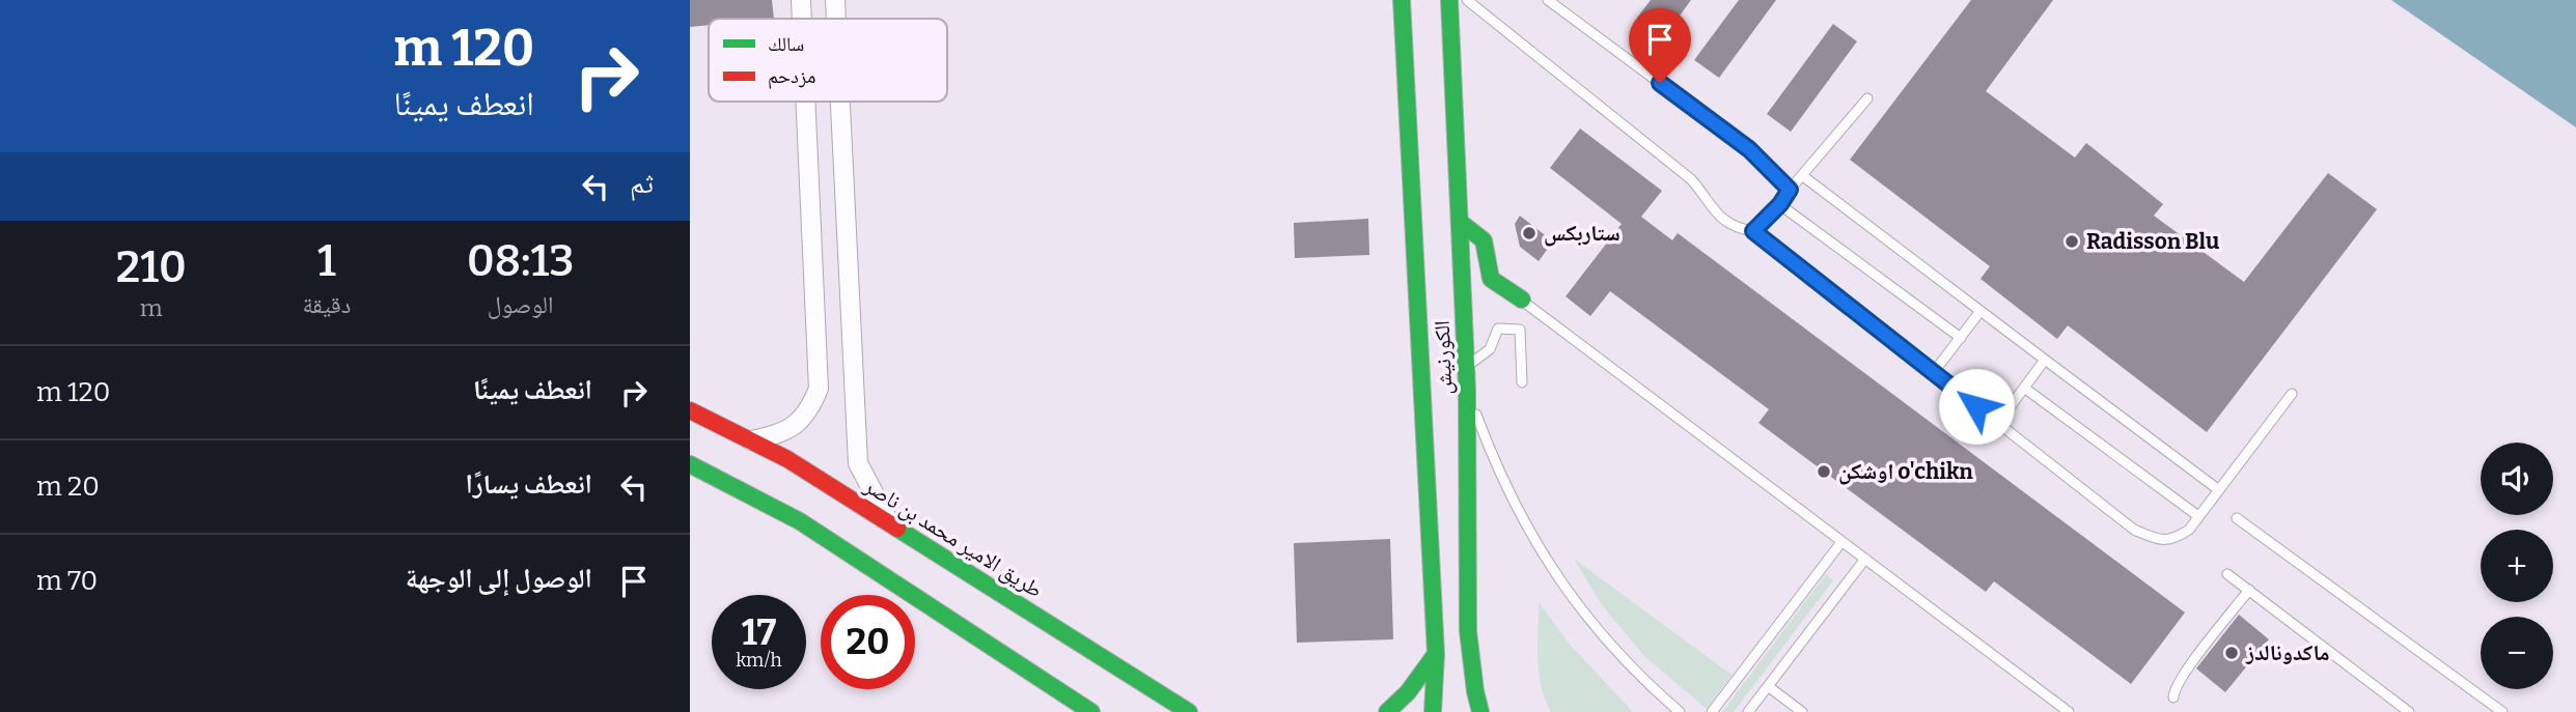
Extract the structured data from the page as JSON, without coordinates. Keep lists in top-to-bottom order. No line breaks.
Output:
{"streets":{"main road":["الكورنيش","طريق الامير محمد بن ناصر"]},"places":["ستاربكس","Radisson Blu","اوشكن o'chikn","ماكدونالدز"],"legend":["سالك","مزدحم"],"page":{"turn":["120 m","انعطف يمينًا"],"then":"ثم","eta":["08:13","الوصول","1","دقيقة","210","m"],"list":[{"name":"انعطف يمينًا","value":"120 m"},{"name":"انعطف يسارًا","value":"20 m"},{"name":"الوصول إلى الوجهة","value":"70 m"}],"map_buttons":["+","−"],"speed":"17 km/h","limit":"20"}}
